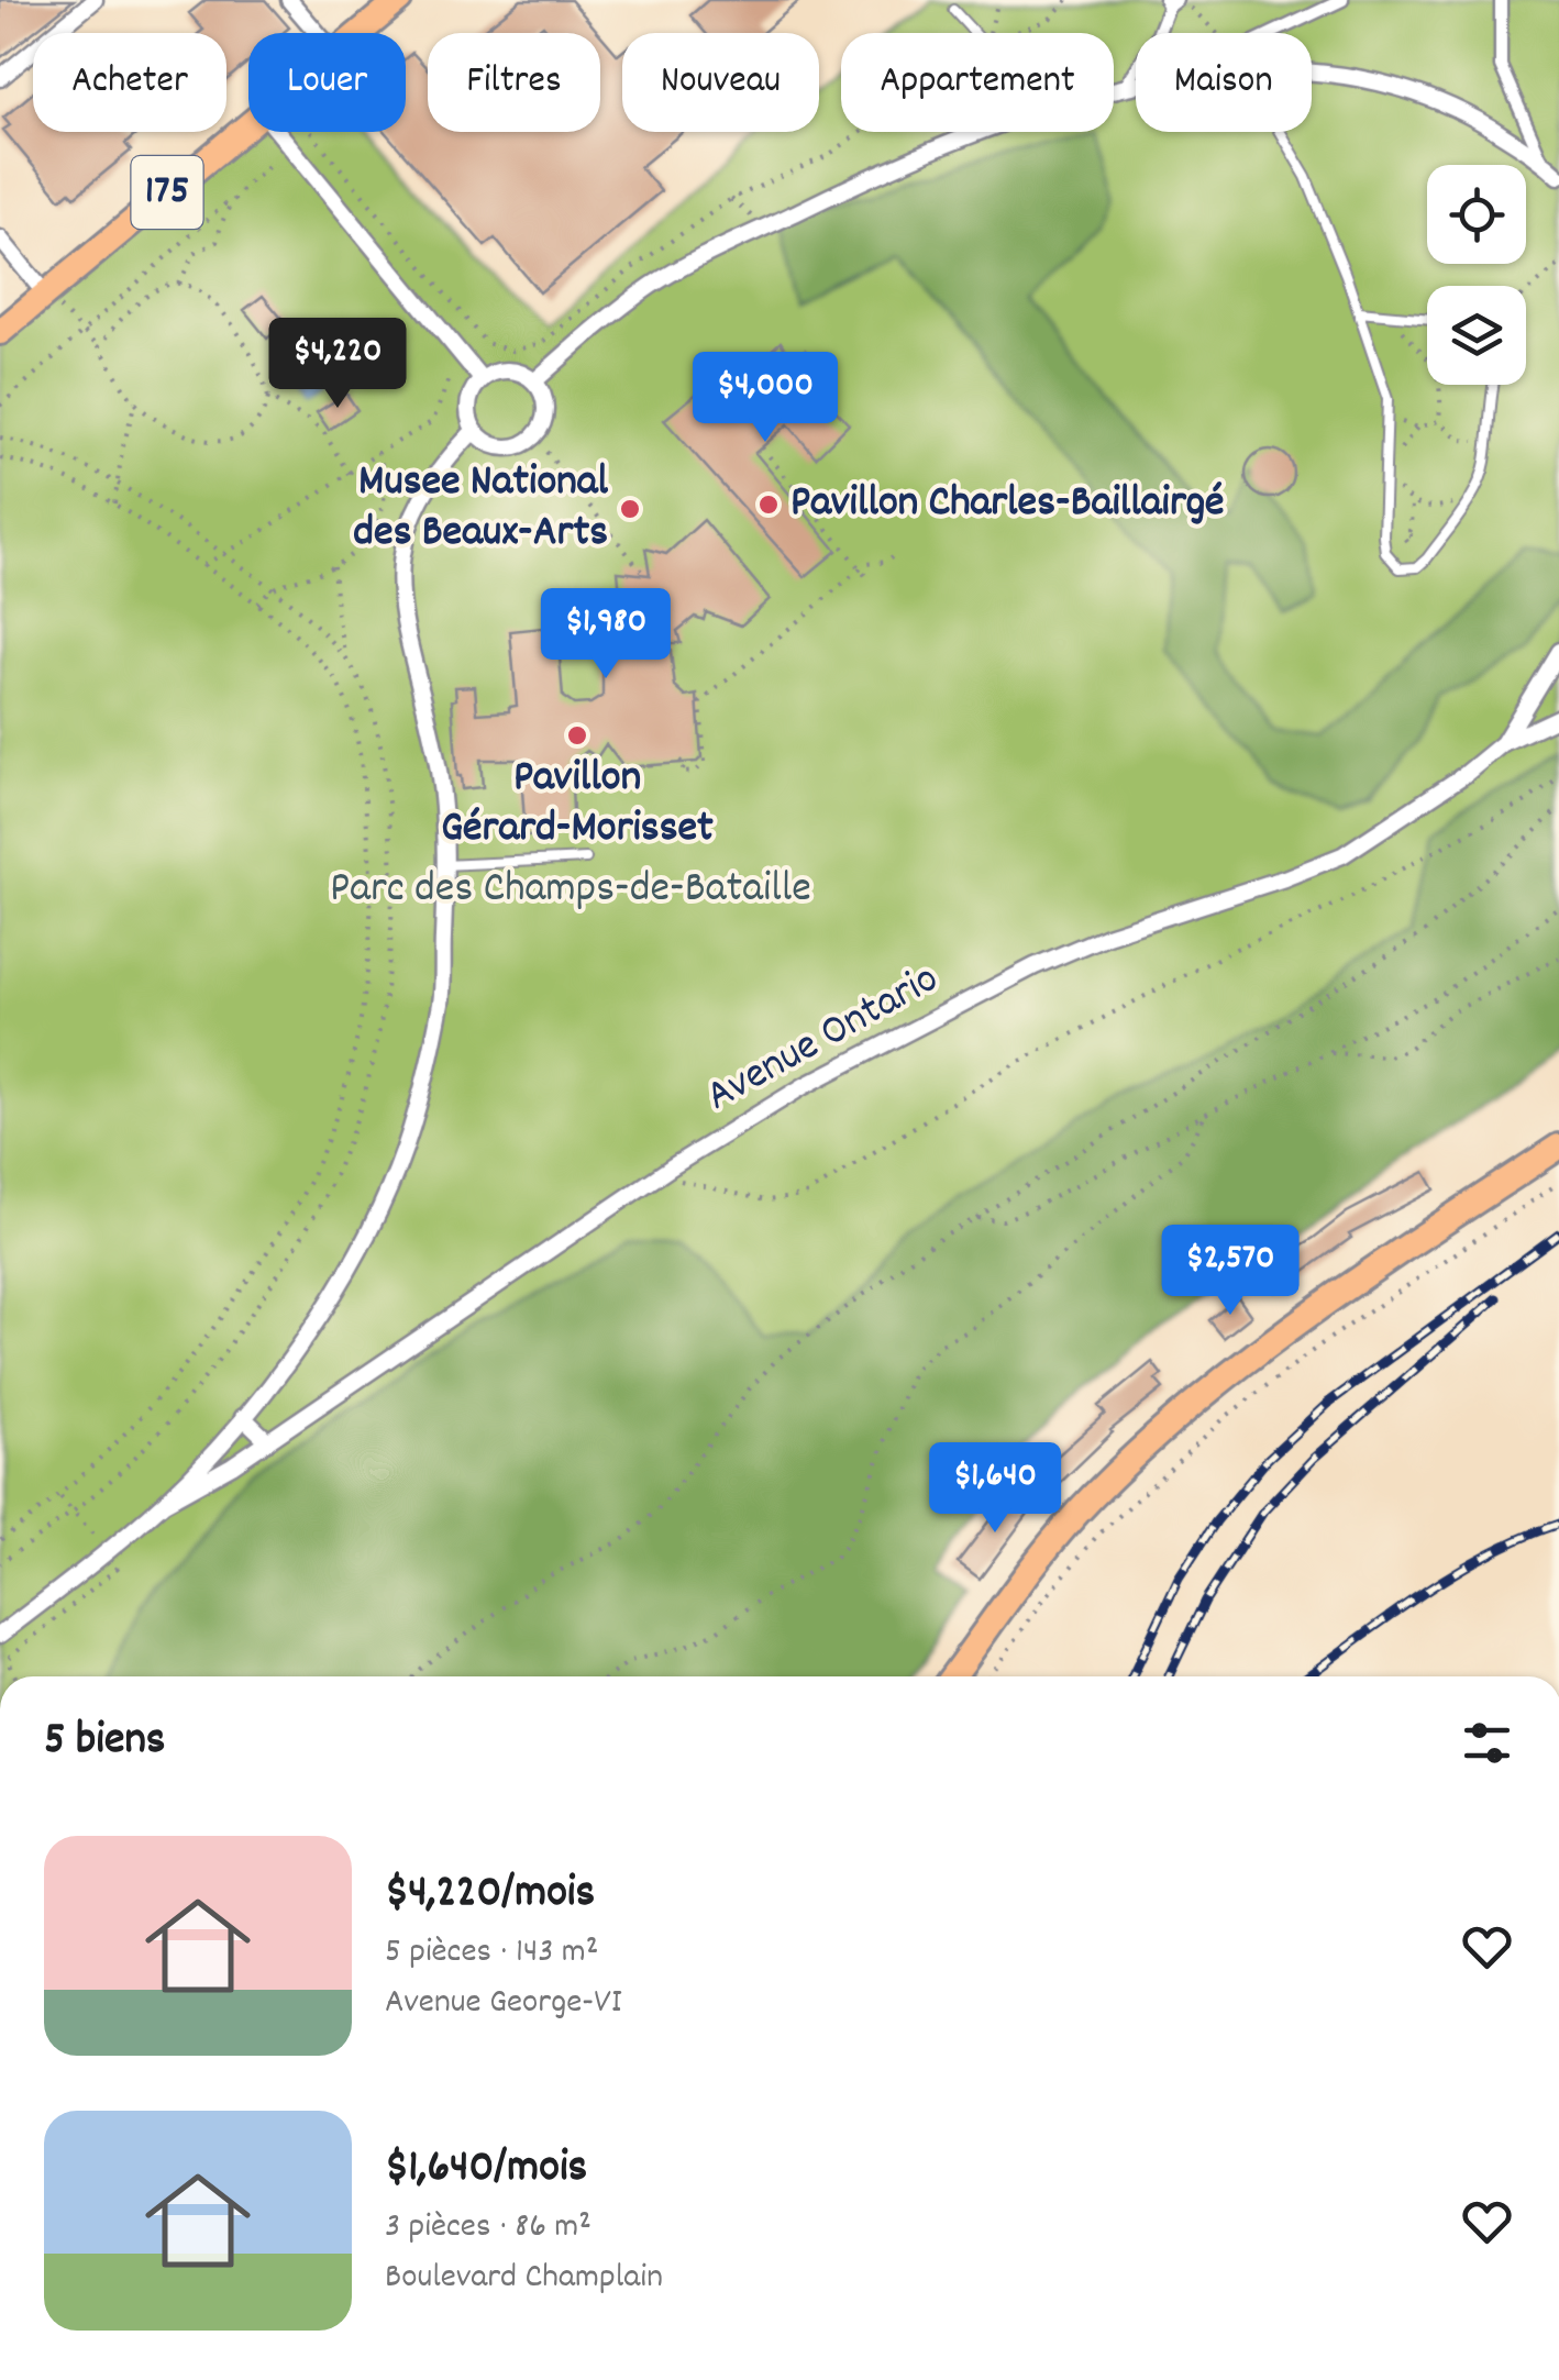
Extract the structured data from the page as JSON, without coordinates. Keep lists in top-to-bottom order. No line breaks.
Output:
{"streets":{"main road":["175"],"street":["Avenue Ontario"]},"parks":["Parc des Champs-de-Bataille"],"places":["Pavillon Charles-Baillairgé","Musee National des Beaux-Arts","Pavillon Gérard-Morisset"],"page":{"chip":["Acheter","Louer","Filtres","Nouveau","Appartement","Maison"],"price":["$4,220","$4,000","$1,980","$2,570","$1,640"],"heading":"5 biens","list":[{"name":"$4,220/mois","note":"5 pièces · 143 m² · Avenue George-VI"},{"name":"$1,640/mois","note":"3 pièces · 86 m² · Boulevard Champlain"}]}}
